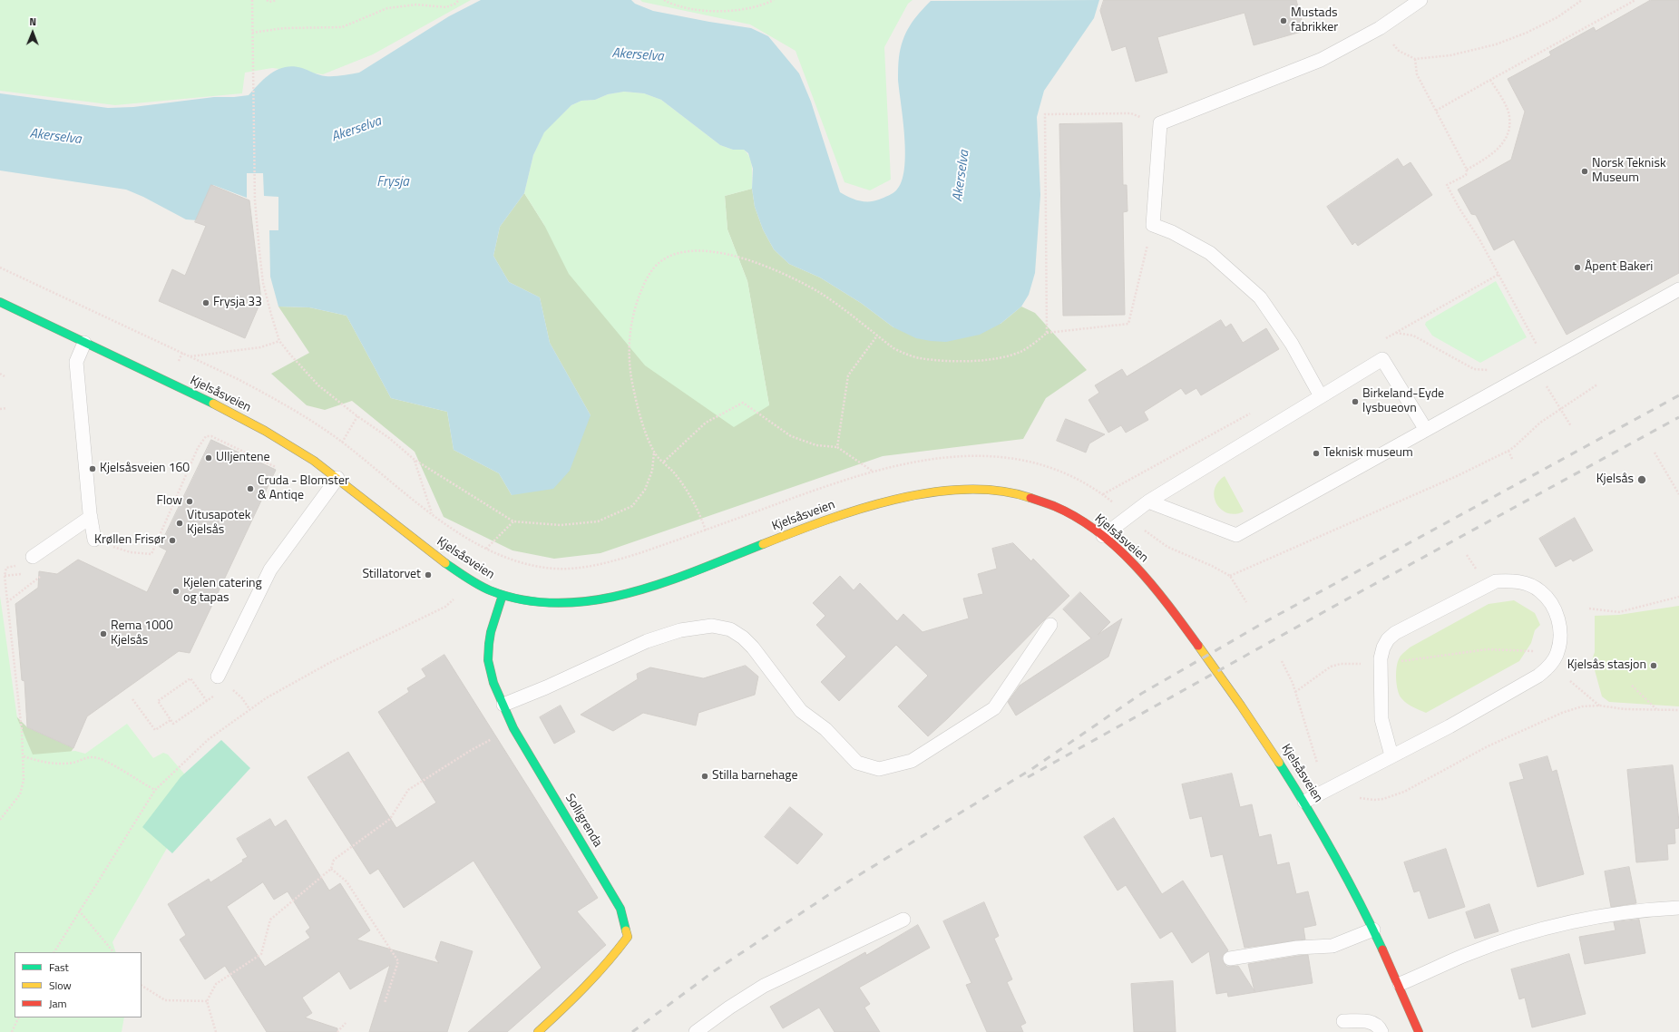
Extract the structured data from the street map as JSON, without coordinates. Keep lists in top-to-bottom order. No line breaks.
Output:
{"streets":{"main road":["Kjelsåsveien","Solligrenda"]},"crossings":[["Kjelsåsveien","Solligrenda"]],"water":["Akerselva","Frysja"],"places":["Mustads fabrikker","Norsk Teknisk Museum","Åpent Bakeri","Frysja 33","Birkeland-Eyde lysbueovn","Teknisk museum","Ulljentene","Kjelsåsveien 160","Kjelsås","Cruda - Blomster & Antiqe","Flow","Vitusapotek Kjelsås","Krøllen Frisør","Stillatorvet","Kjelen catering og tapas","Rema 1000 Kjelsås","Kjelsås stasjon","Stilla barnehage"],"legend":["Fast","Slow","Jam"],"north":"top"}
